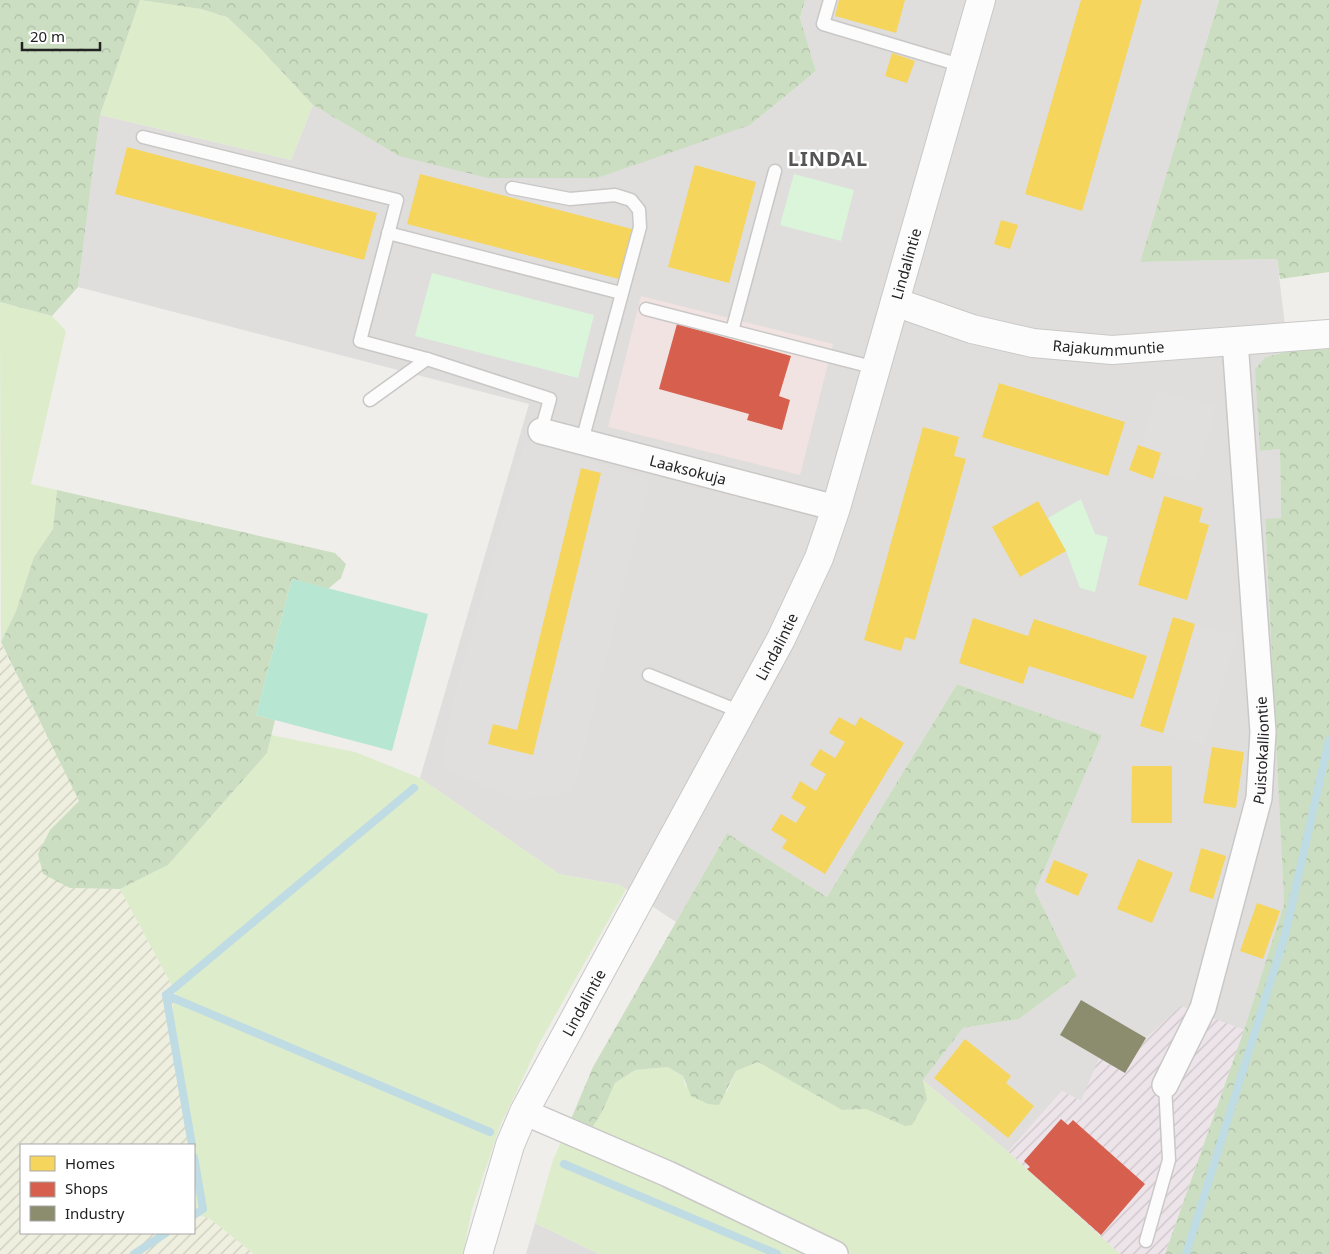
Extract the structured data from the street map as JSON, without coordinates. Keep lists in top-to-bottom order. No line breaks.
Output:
{"streets":{"street":["Lindalintie","Rajakummuntie","Laaksokuja","Puistokalliontie"]},"crossings":[["Lindalintie","Rajakummuntie"],["Lindalintie","Laaksokuja"],["Rajakummuntie","Puistokalliontie"]],"districts":["LINDAL"],"legend":["Homes","Shops","Industry"],"scale_bar":"20 m"}
